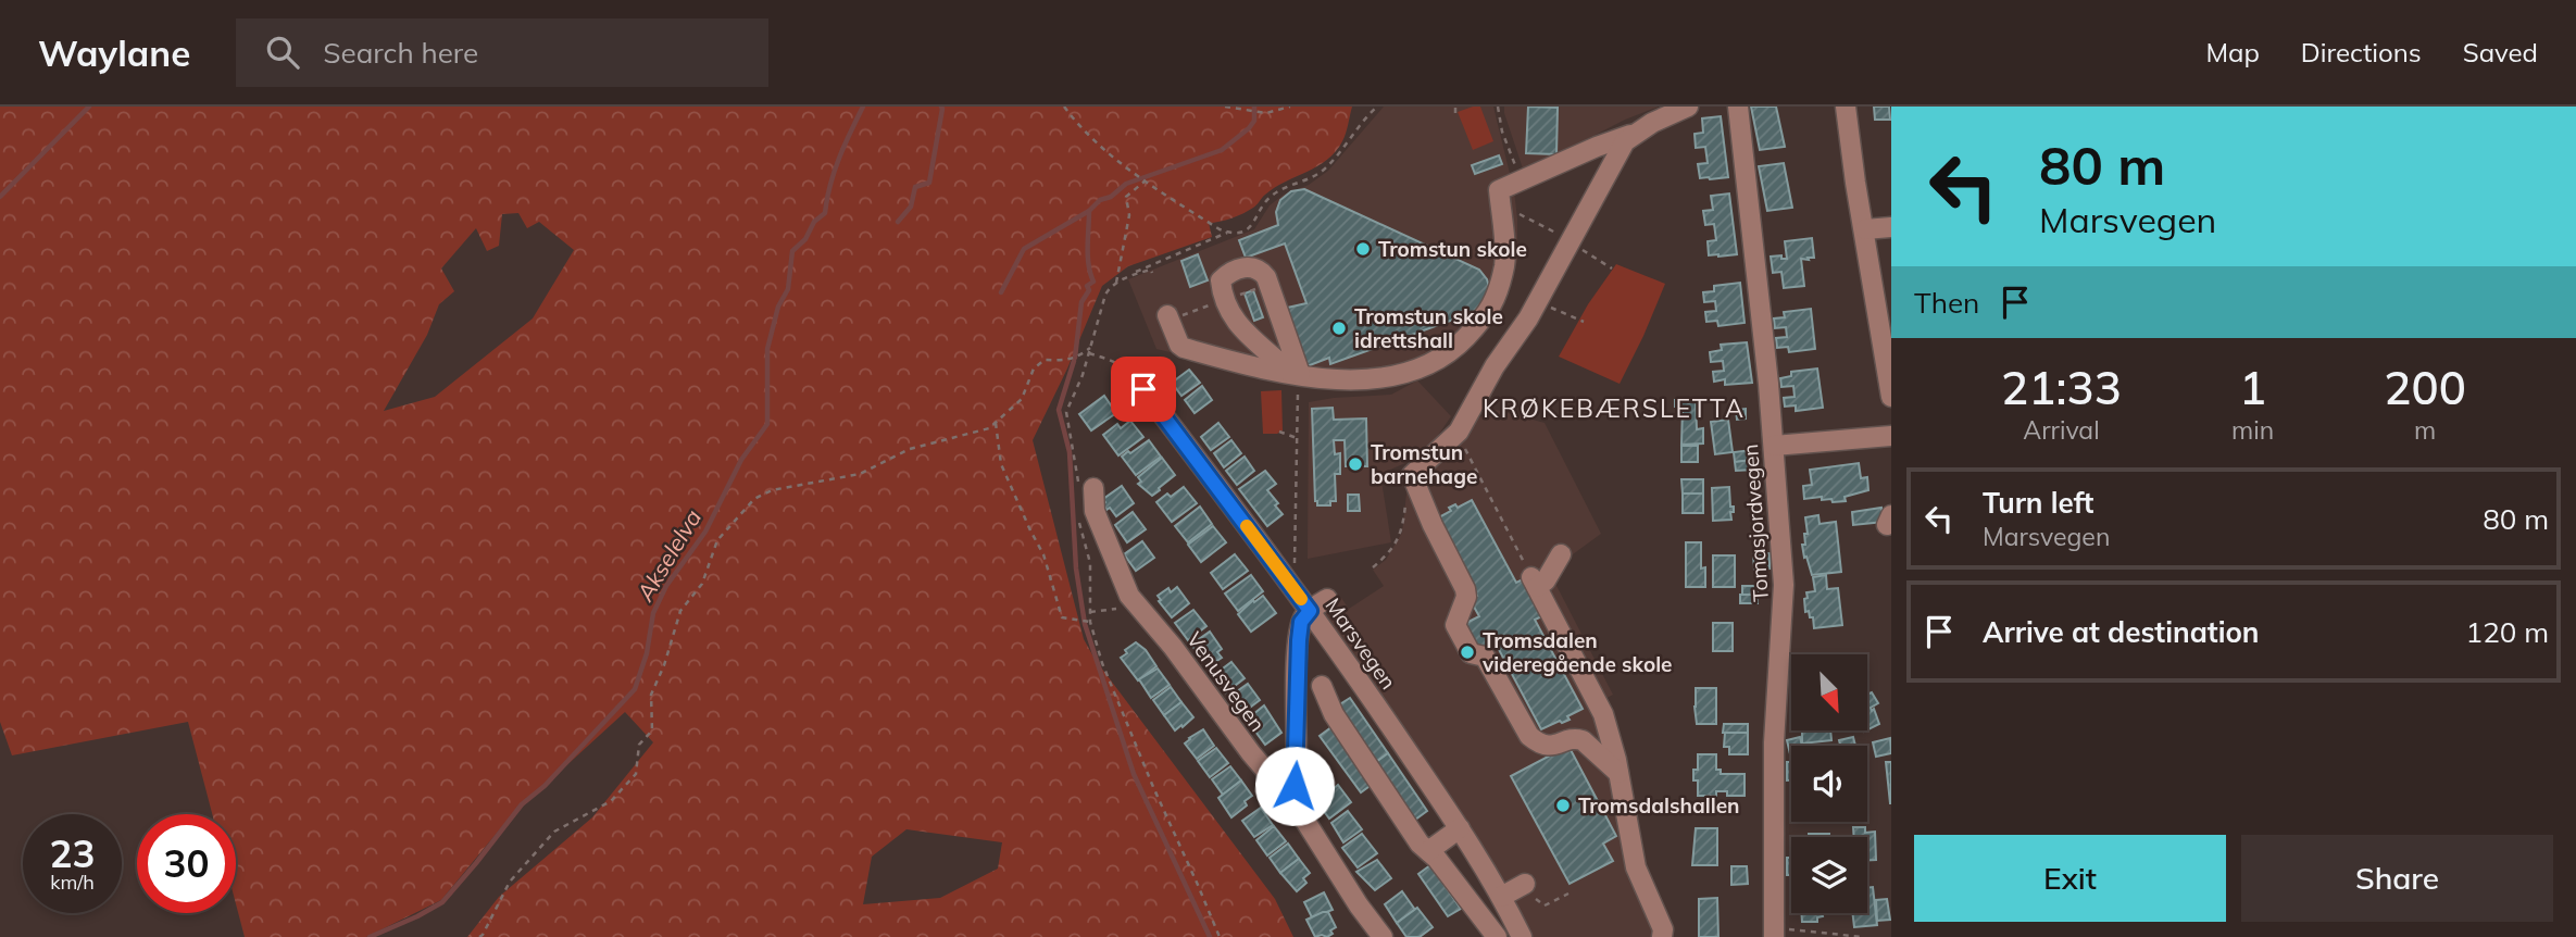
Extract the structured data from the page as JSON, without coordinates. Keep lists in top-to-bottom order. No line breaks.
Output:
{"streets":{"street":["Tomasjordvegen","Marsvegen","Venusvegen"]},"districts":["KRØKEBÆRSLETTA"],"water":["Akselelva"],"places":["Tromstun skole","Tromstun skole idrettshall","Tromstun barnehage","Tromsdalen videregående skole","Tromsdalshallen"],"north":"bottom right","page":{"header":"Waylane","search":"Search here","nav":["Map","Directions","Saved"],"turn":["80 m","Marsvegen"],"then":"Then","eta":["21:33","Arrival","1","min","200","m"],"list":[{"name":"Turn left","note":"Marsvegen","value":"80 m"},{"name":"Arrive at destination","value":"120 m"}],"speed":"23 km/h","limit":"30","buttons":["Exit","Share"]}}
